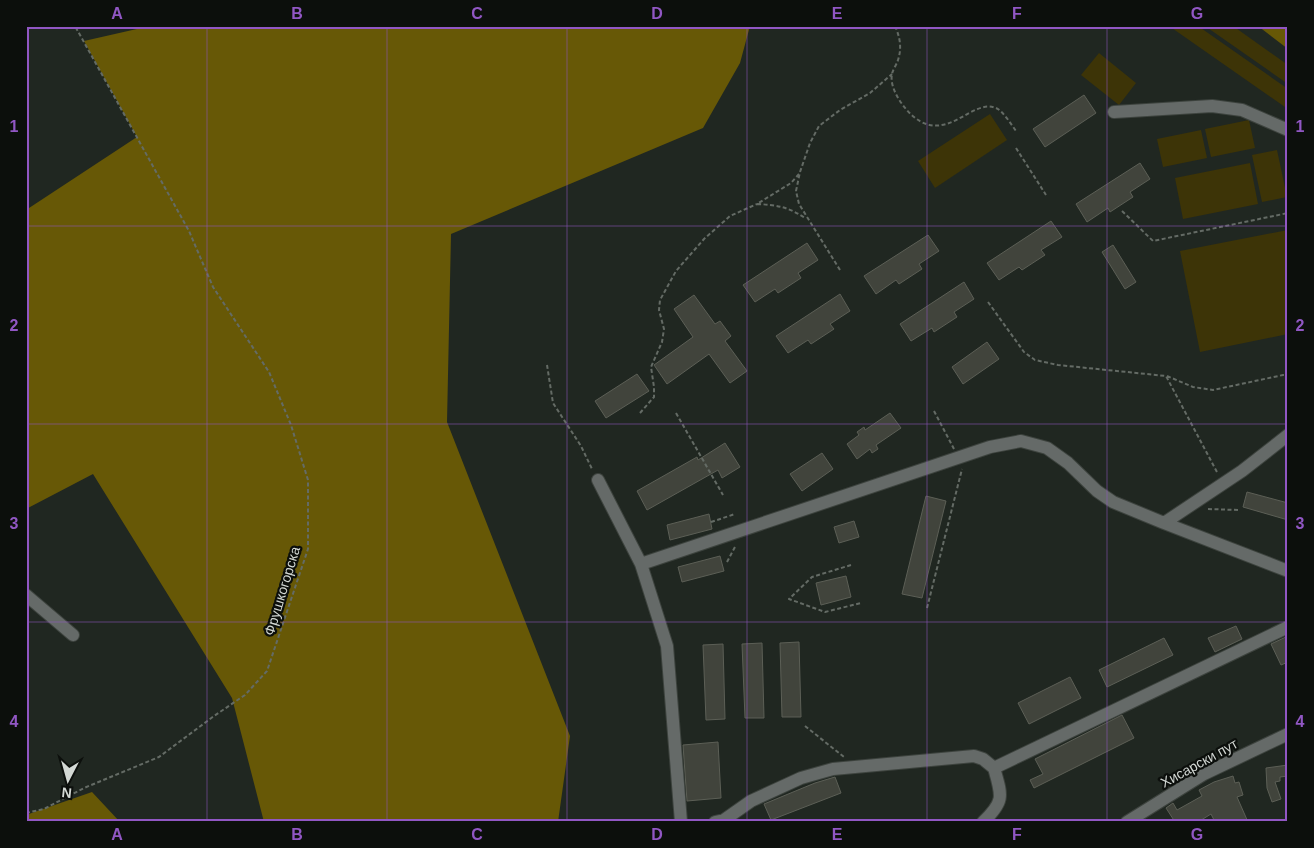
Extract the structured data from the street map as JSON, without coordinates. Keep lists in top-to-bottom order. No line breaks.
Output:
{"streets":{"street":["Хисарски пут"],"path":["Фрушкогорска"]},"north":"bottom","grid":{"columns":["A","B","C","D","E","F","G"],"rows":["1","2","3","4"]}}
